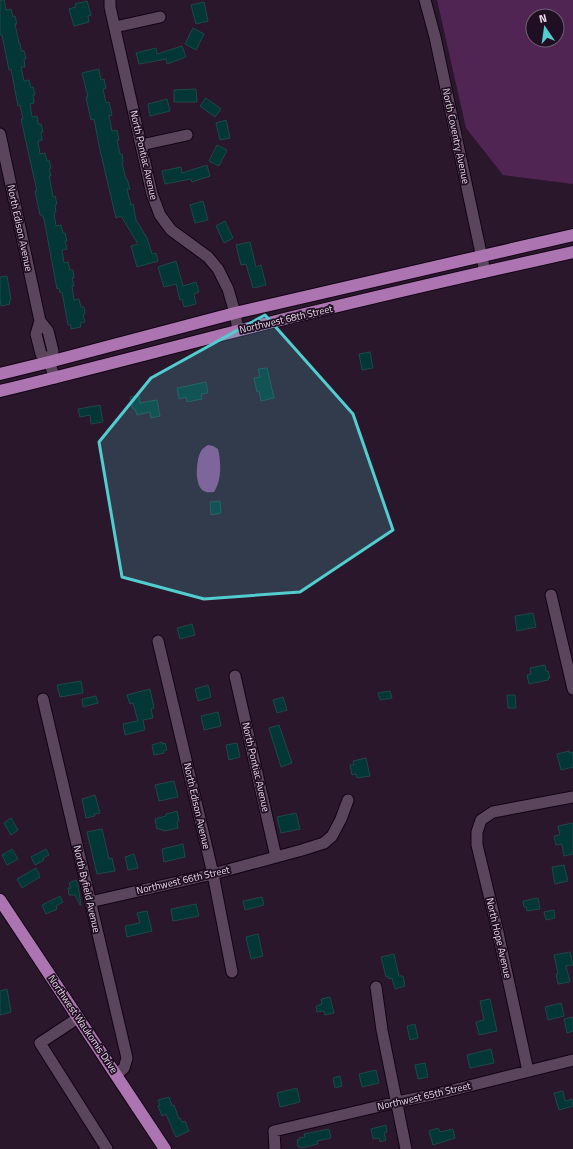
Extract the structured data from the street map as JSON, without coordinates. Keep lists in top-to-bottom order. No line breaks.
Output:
{"streets":{"main road":["Northwest 68th Street","Northwest Waukomis Drive"],"street":["North Coventry Avenue","North Pontiac Avenue","North Edison Avenue","Northwest 66th Street","North Byfield Avenue","North Hope Avenue","Northwest 65th Street"]},"crossings":[["North Coventry Avenue","Northwest 68th Street"],["North Pontiac Avenue","Northwest 68th Street"],["North Pontiac Avenue","Northwest 66th Street"],["North Edison Avenue","Northwest 68th Street"],["North Edison Avenue","Northwest 66th Street"],["Northwest 66th Street","North Byfield Avenue"],["North Byfield Avenue","Northwest Waukomis Drive"],["North Hope Avenue","Northwest 65th Street"]],"north":"top"}
